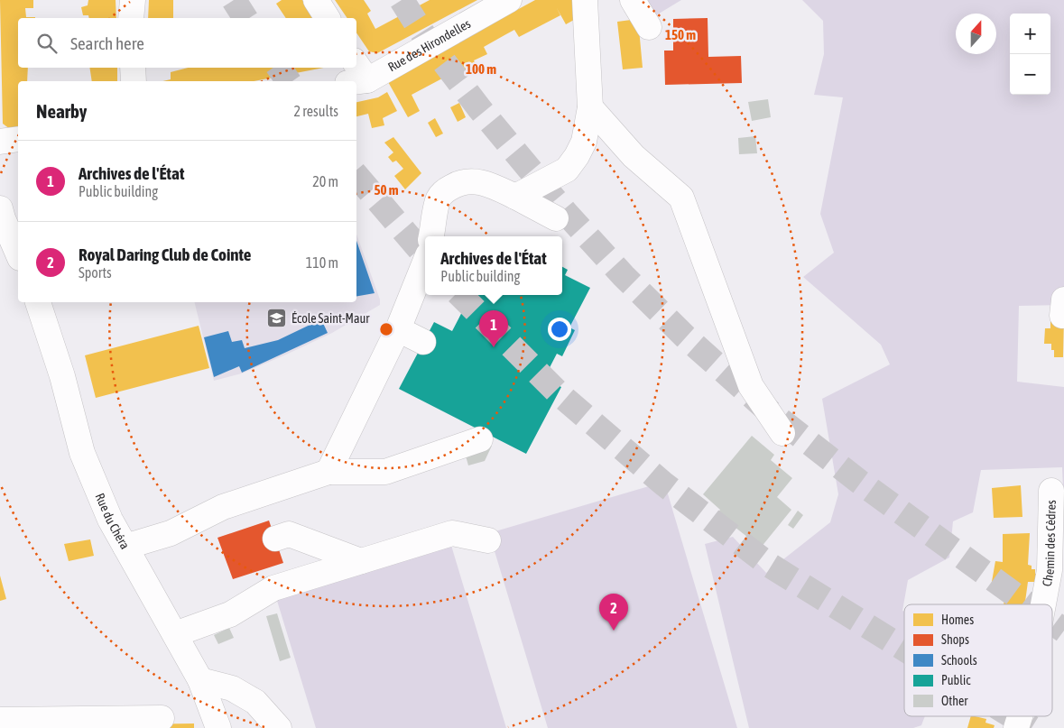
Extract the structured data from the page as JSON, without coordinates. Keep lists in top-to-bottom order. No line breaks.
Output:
{"streets":{"street":["Rue des Hirondelles","Rue du Chéra","Chemin des Cèdres"]},"places":{"school or university":["École Saint-Maur"]},"legend":["Homes","Shops","Schools","Public","Other"],"north":"top","page":{"map_buttons":["+","−"],"search":"Search here","heading":["Nearby","2 results"],"list":[{"mark":"1","name":"Archives de l'État","note":"Public building","value":"20 m"},{"mark":"2","name":"Royal Daring Club de Cointe","note":"Sports","value":"110 m"}],"popup":["Archives de l'État","Public building"],"pins":["1","2"]},"rings":["150 m","100 m","50 m"]}
